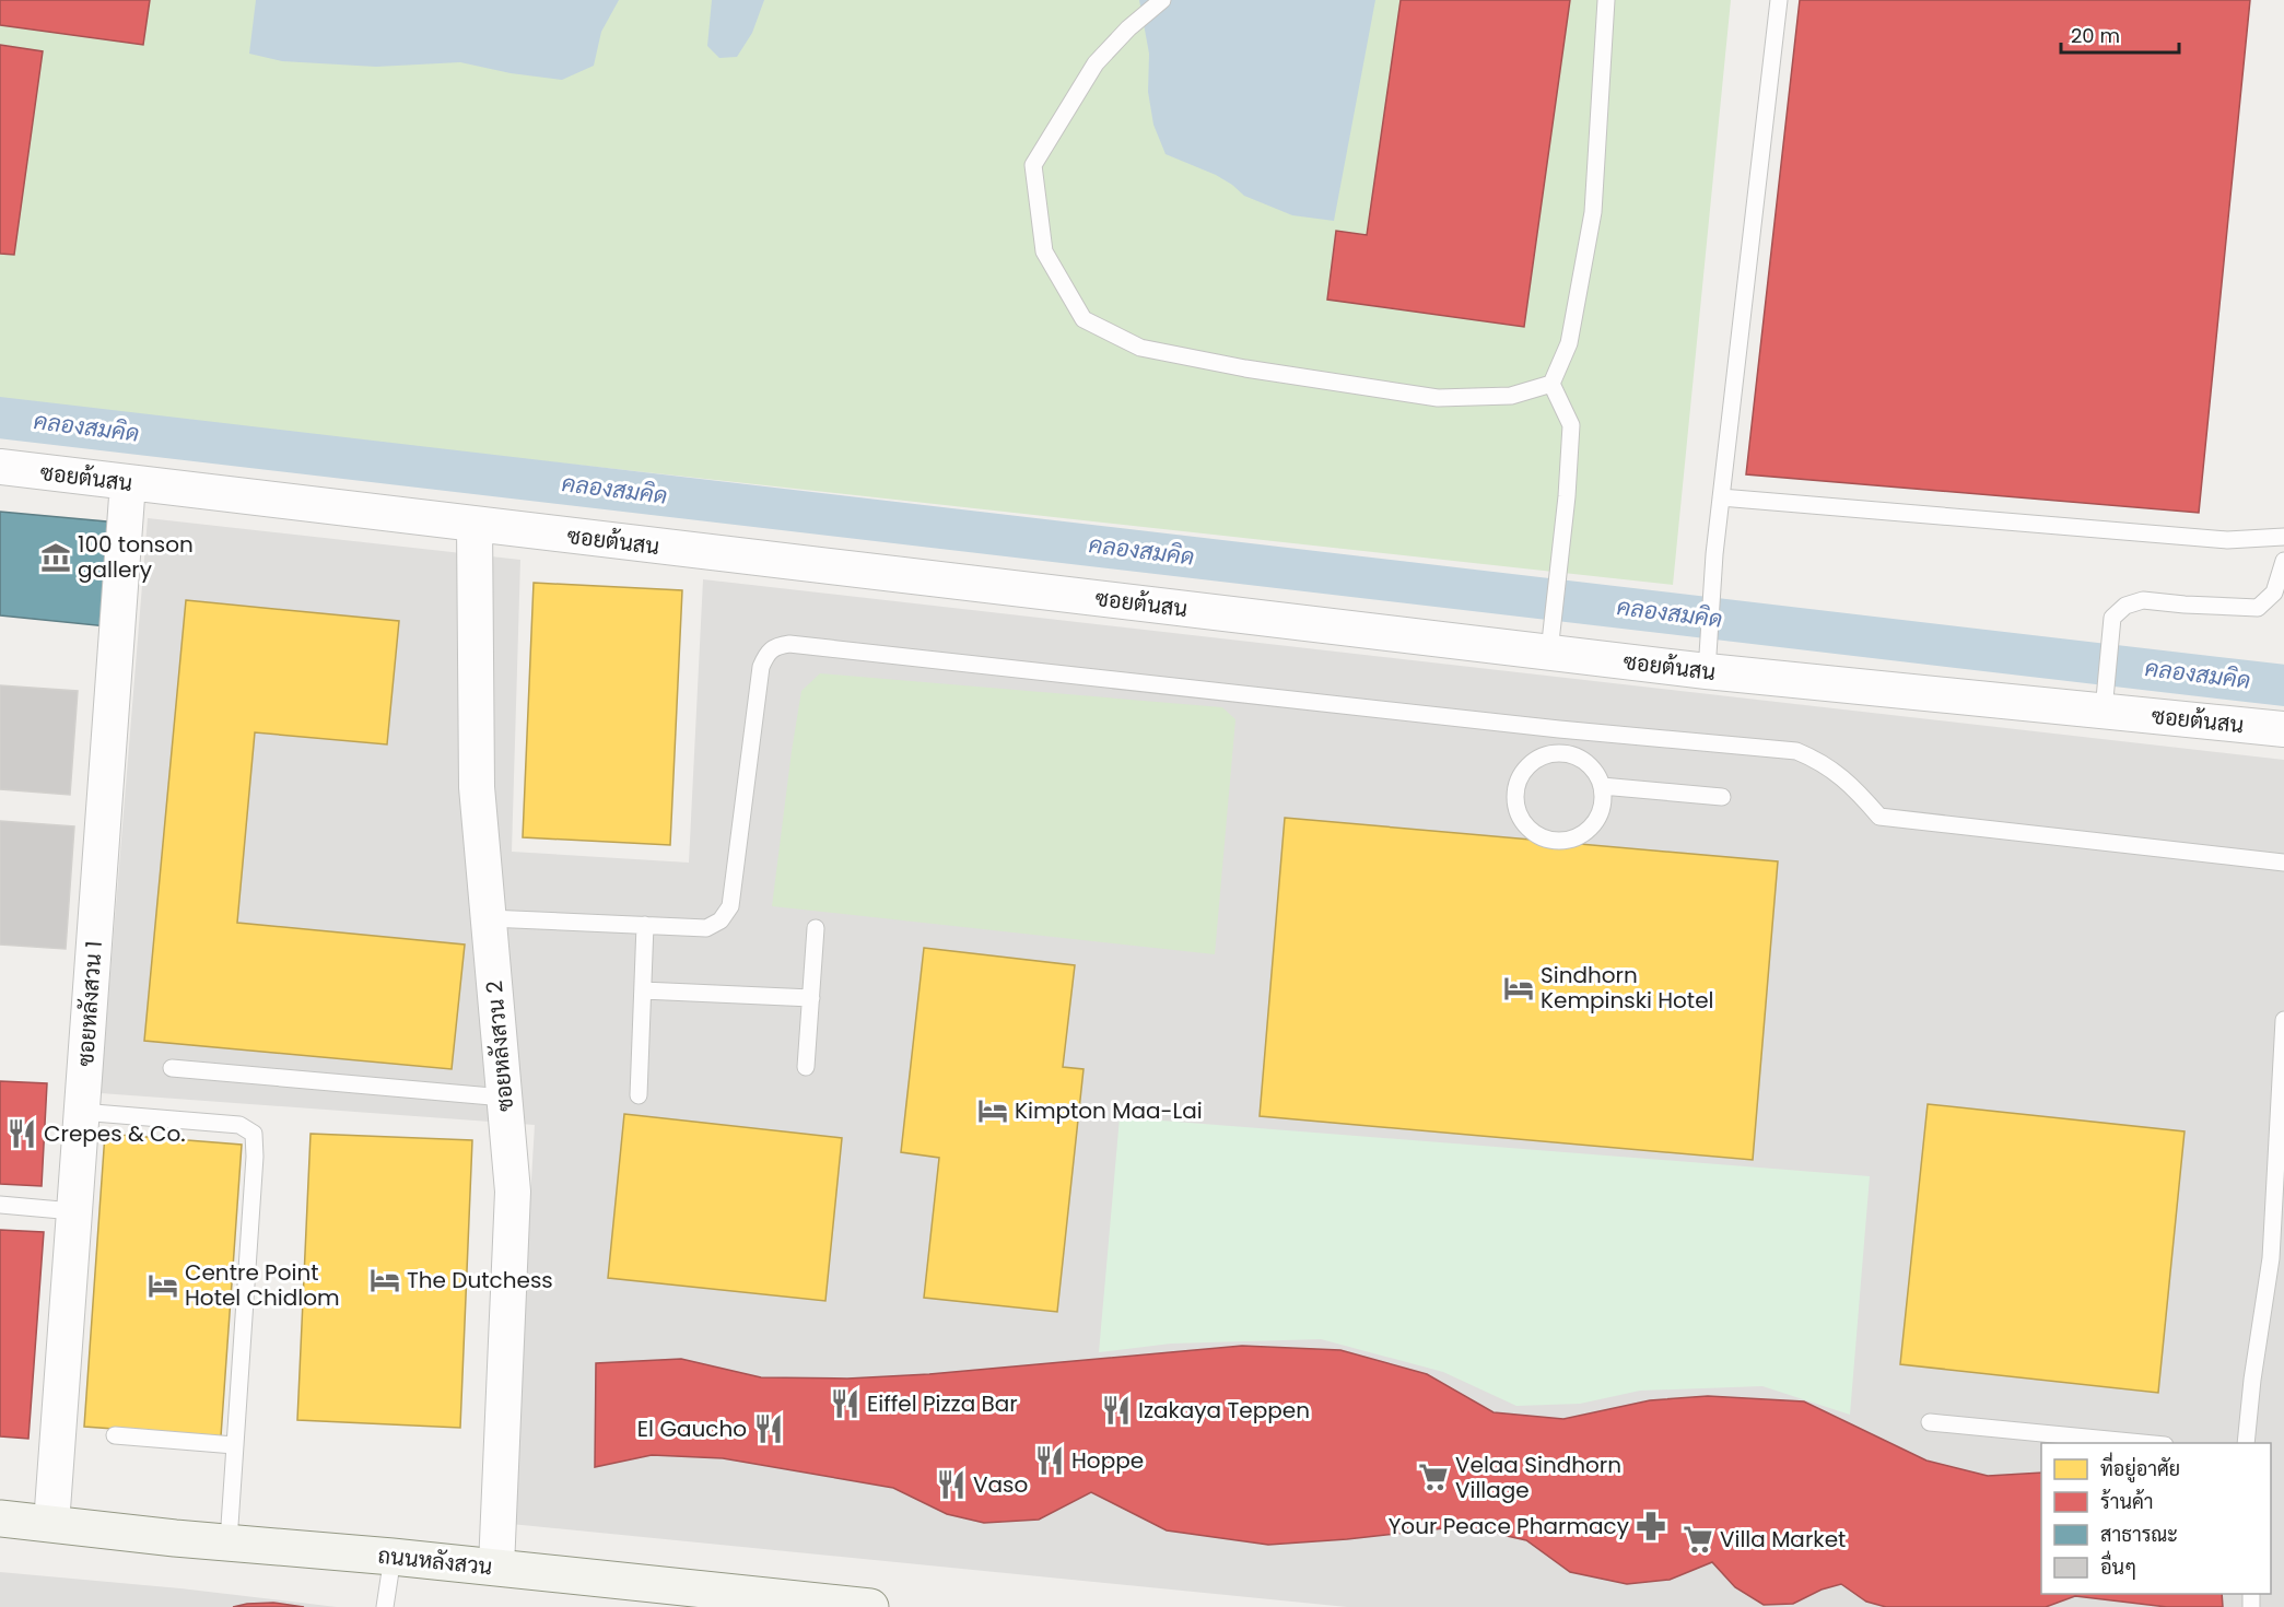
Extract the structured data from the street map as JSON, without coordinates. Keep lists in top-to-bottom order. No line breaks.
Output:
{"streets":{"street":["ซอยต้นสน","ซอยหลังสวน 1","ซอยหลังสวน 2","ถนนหลังสวน"]},"crossings":[["ซอยต้นสน","ซอยหลังสวน 1"],["ซอยต้นสน","ซอยหลังสวน 2"],["ซอยหลังสวน 1","ถนนหลังสวน"],["ซอยหลังสวน 2","ถนนหลังสวน"]],"water":["คลองสมคิด"],"places":{"museum":["100 tonson gallery"],"hotel":["Sindhorn Kempinski Hotel","Kimpton Maa-Lai","The Dutchess","Centre Point Hotel Chidlom"],"restaurant":["Crepes & Co.","Eiffel Pizza Bar","Izakaya Teppen","El Gaucho","Hoppe","Vaso"],"supermarket":["Velaa Sindhorn Village","Villa Market"],"pharmacy":["Your Peace Pharmacy"]},"legend":["ที่อยู่อาศัย","ร้านค้า","สาธารณะ","อื่นๆ"],"scale_bar":"20 m"}
